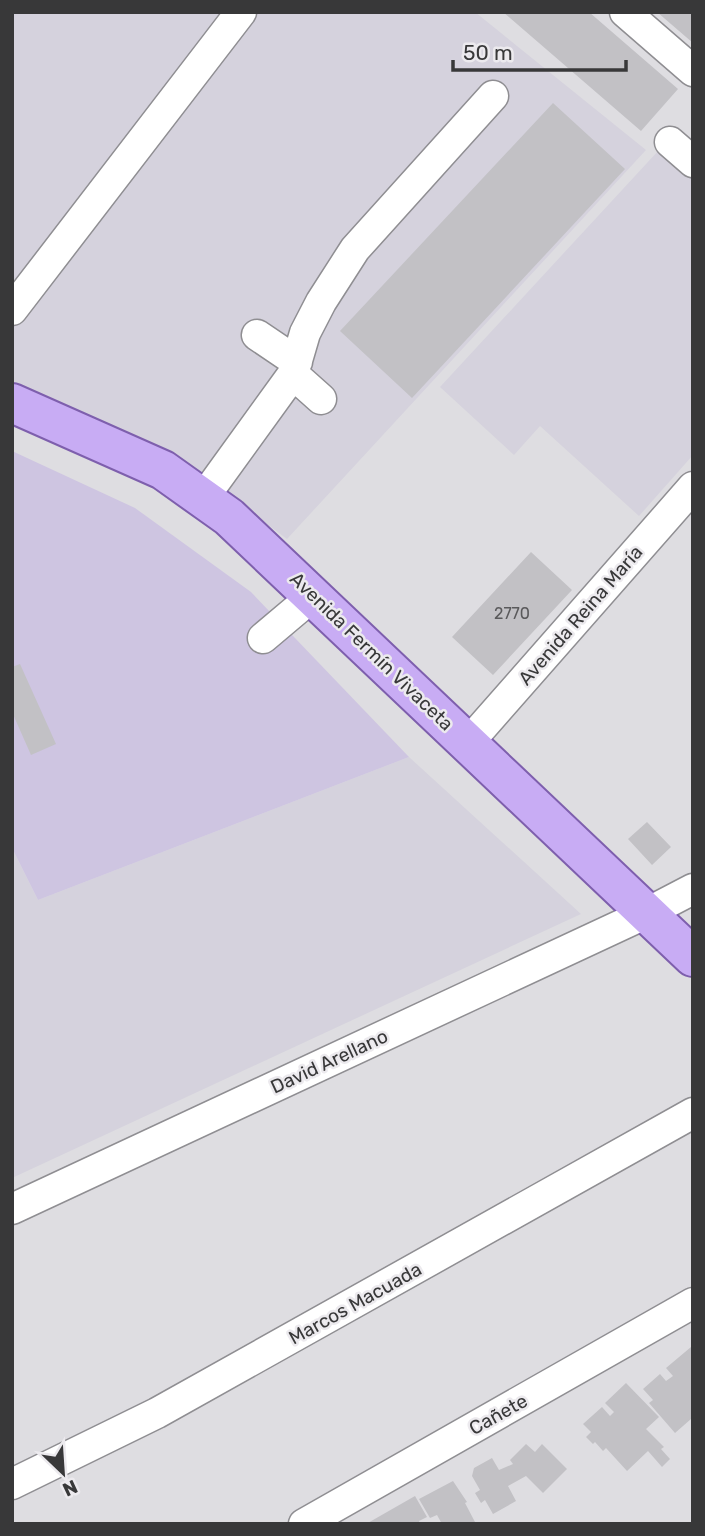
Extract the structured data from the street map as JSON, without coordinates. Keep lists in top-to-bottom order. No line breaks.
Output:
{"streets":{"main road":["Avenida Fermín Vivaceta"],"street":["Avenida Reina María","David Arellano","Marcos Macuada","Cañete"]},"crossings":[["Avenida Reina María","Avenida Fermín Vivaceta"],["Avenida Fermín Vivaceta","David Arellano"]],"house_numbers":["2770"],"scale_bar":"50 m","north":"bottom right"}
